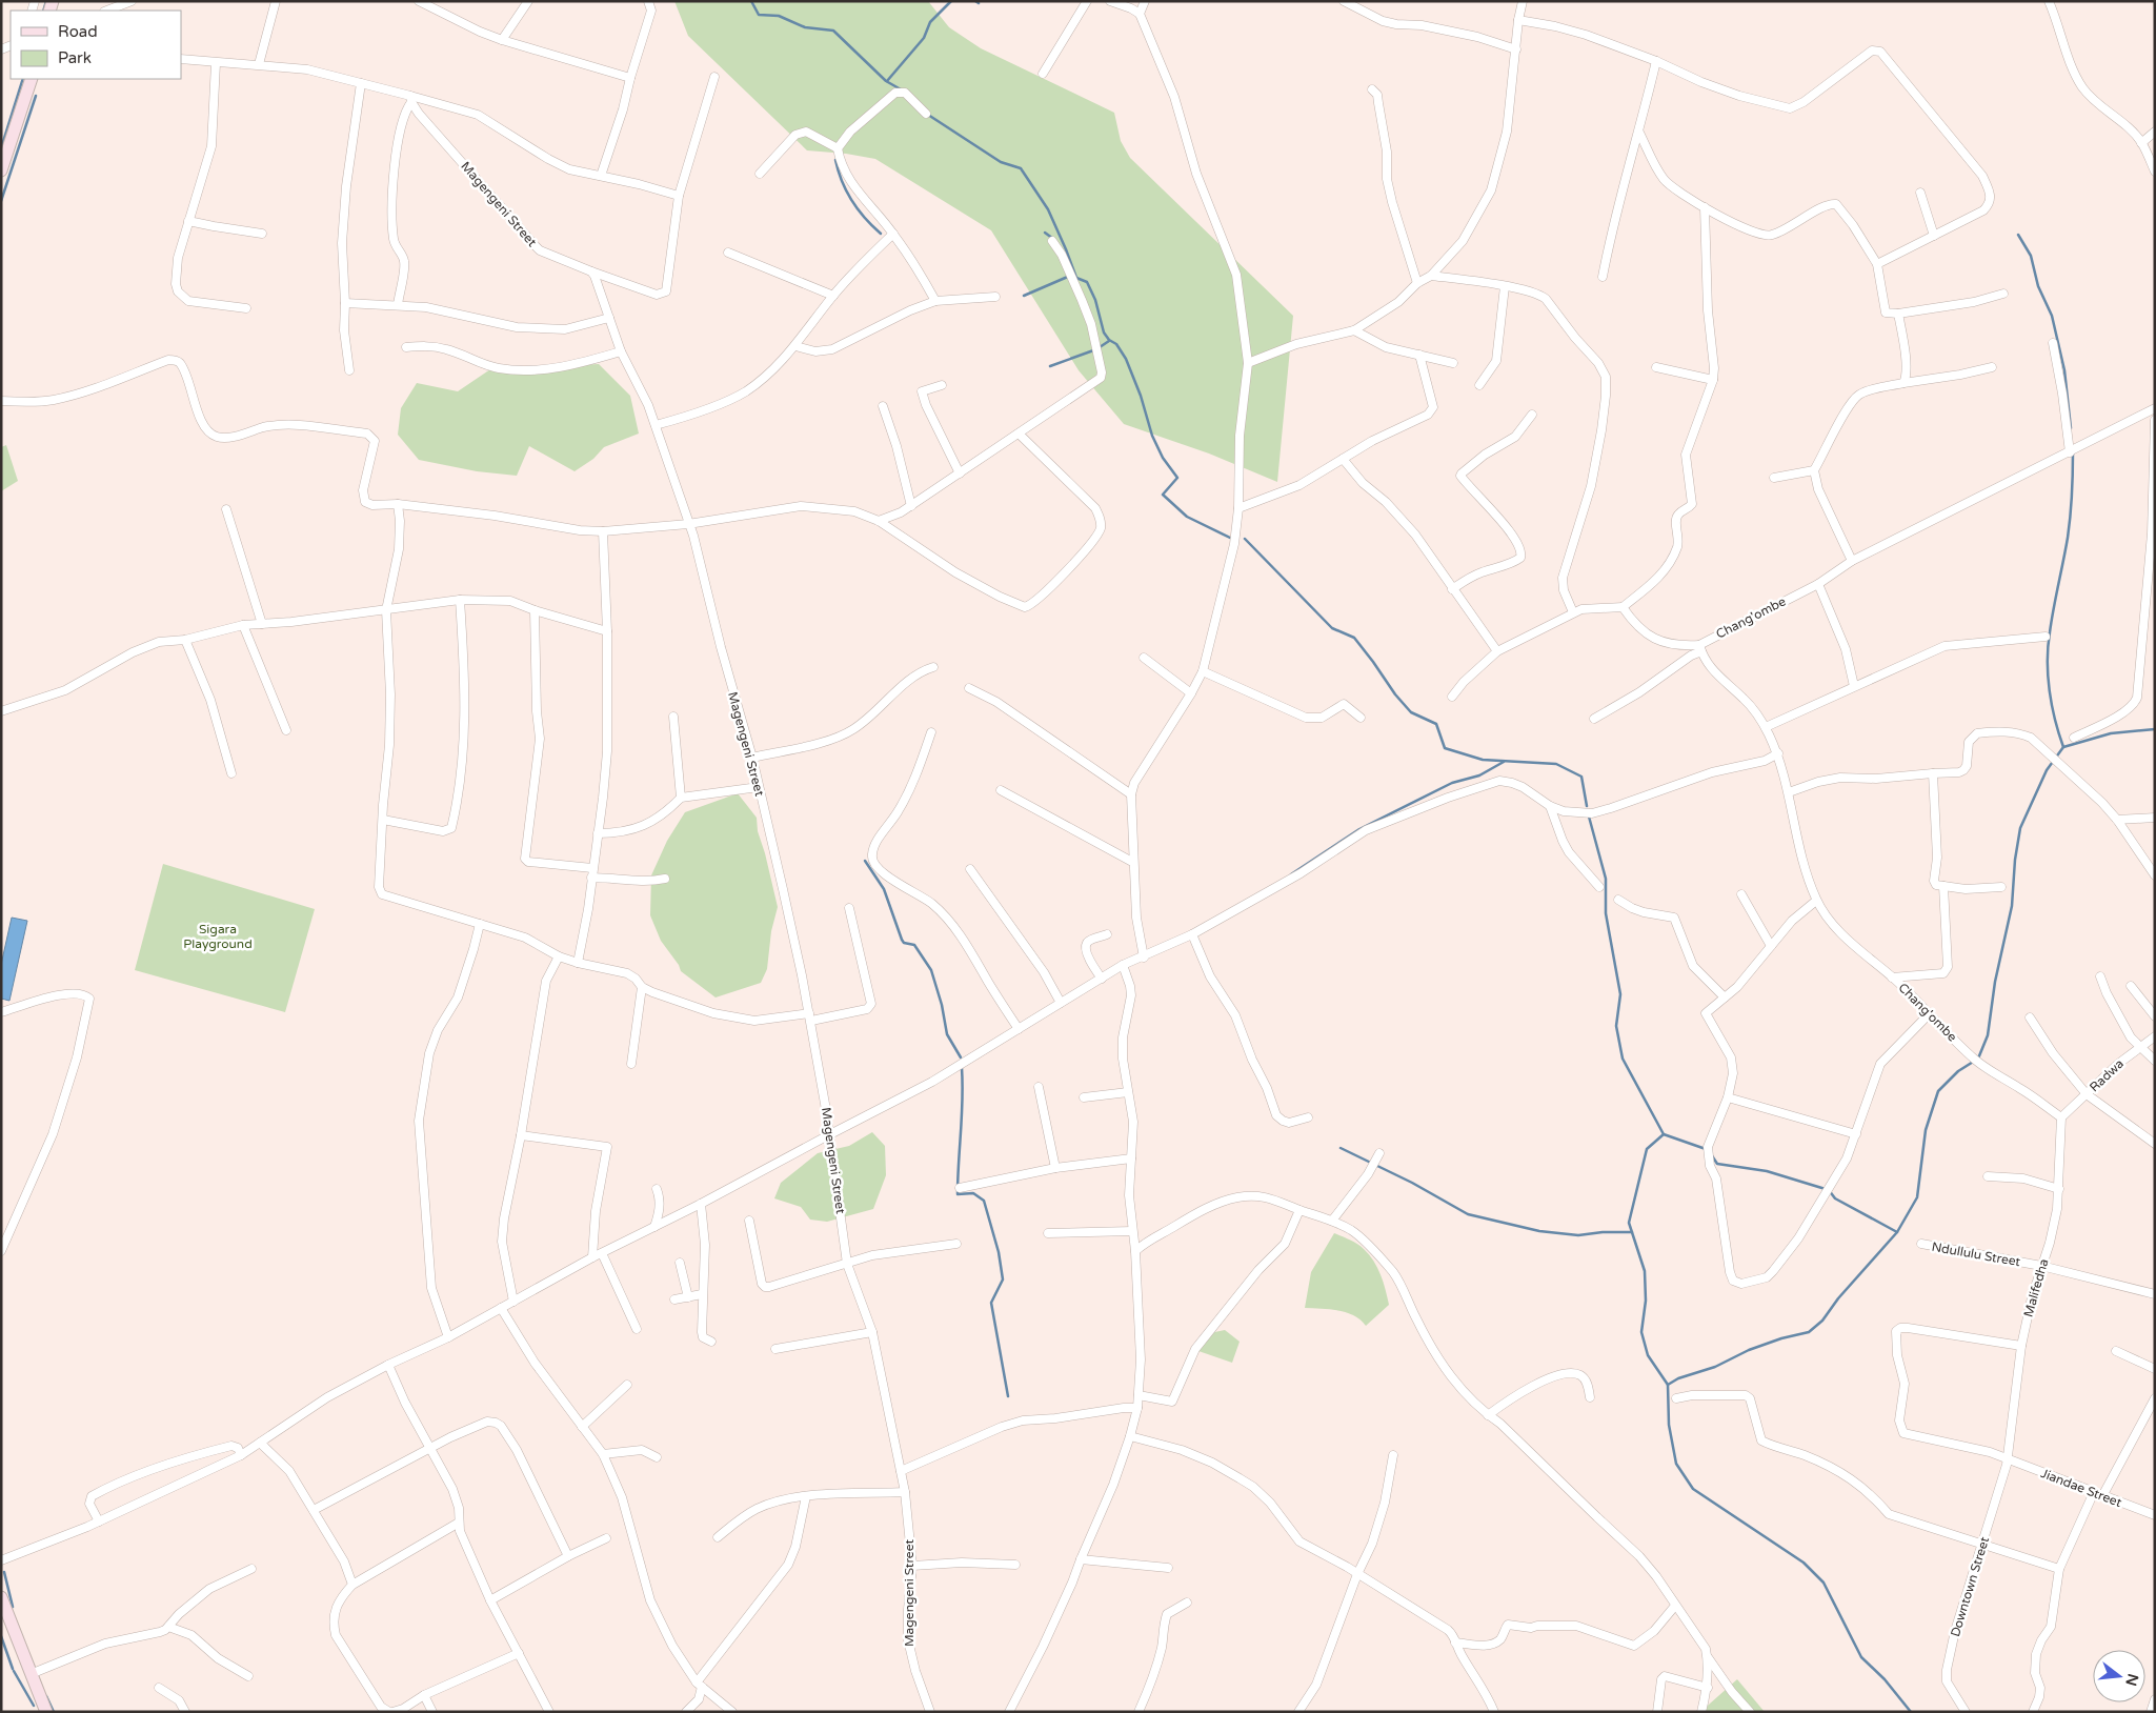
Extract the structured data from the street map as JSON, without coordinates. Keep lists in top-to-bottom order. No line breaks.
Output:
{"streets":{"street":["Magengeni Street","Chang'ombe","Radwa","Ndullulu Street","Malifedha","Jiandae Street","Downtown Street"]},"crossings":[["Chang'ombe","Radwa"],["Chang'ombe","Malifedha"],["Radwa","Malifedha"],["Ndullulu Street","Malifedha"],["Malifedha","Jiandae Street"],["Malifedha","Downtown Street"],["Jiandae Street","Downtown Street"]],"parks":["Sigara Playground"],"legend":["Road","Park"],"north":"right"}
